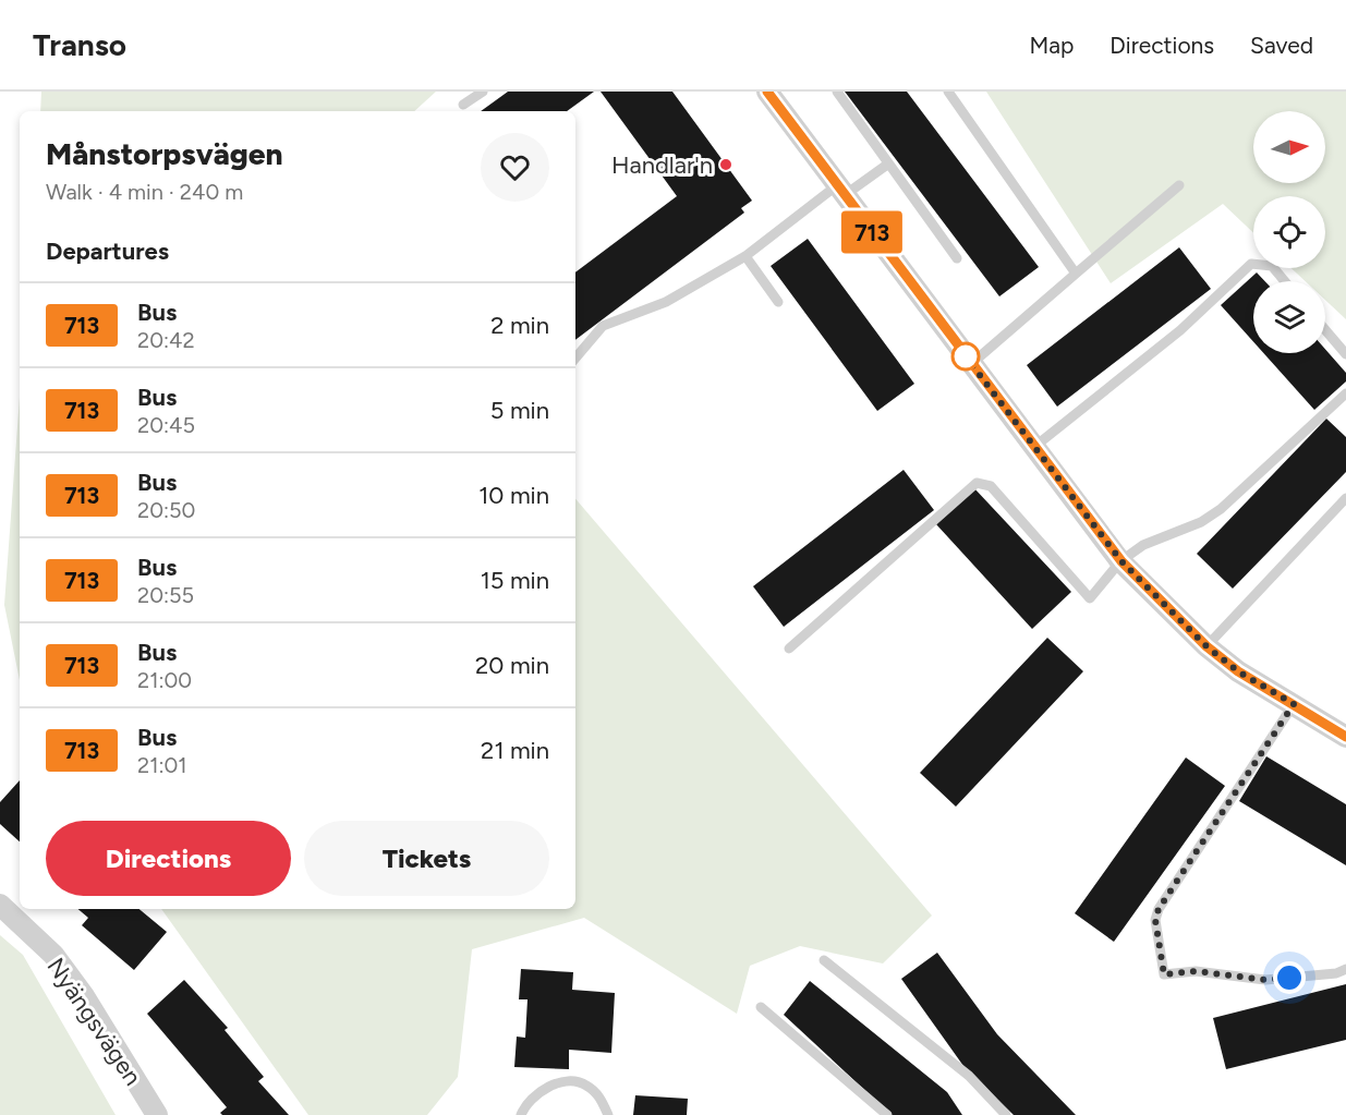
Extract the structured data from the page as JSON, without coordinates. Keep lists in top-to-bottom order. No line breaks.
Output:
{"streets":{"street":["Nyängsvägen"]},"places":["Handlar'n"],"lines":["bus line 713"],"north":"right","page":{"header":"Transo","nav":["Map","Directions","Saved"],"on_map":"713","heading":[["Månstorpsvägen","Walk · 4 min · 240 m"],"Departures"],"list":[{"mark":"713","name":"Bus","note":"20:42","value":"2 min"},{"mark":"713","name":"Bus","note":"20:45","value":"5 min"},{"mark":"713","name":"Bus","note":"20:50","value":"10 min"},{"mark":"713","name":"Bus","note":"20:55","value":"15 min"},{"mark":"713","name":"Bus","note":"21:00","value":"20 min"},{"mark":"713","name":"Bus","note":"21:01","value":"21 min"}],"buttons":["Directions","Tickets"]}}
